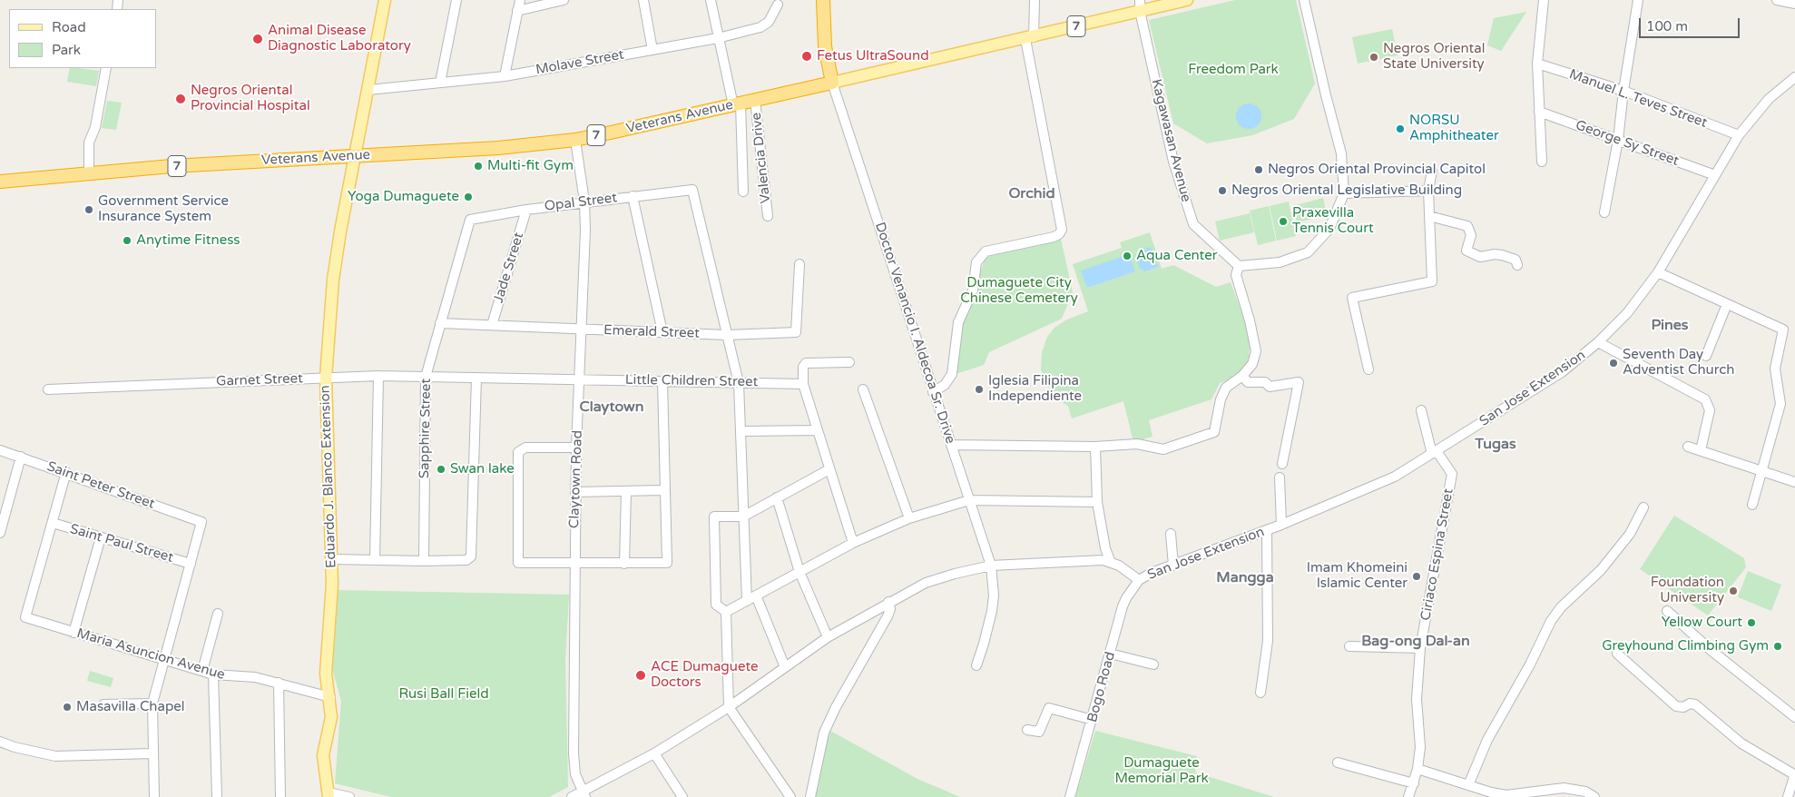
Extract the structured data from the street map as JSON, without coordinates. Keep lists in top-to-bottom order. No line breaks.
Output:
{"streets":{"highway":["7","Veterans Avenue","Doctor Venancio I. Aldecoa Sr. Drive"],"main road":["Eduardo J. Blanco Extension"],"street":["Molave Street","Manuel L. Teves Street","Kagawasan Avenue","George Sy Street","Valencia Drive","Opal Street","Jade Street","Emerald Street","Garnet Street","Little Children Street","San Jose Extension","Sapphire Street","Claytown Road","Saint Peter Street","Saint Paul Street","Ciriaco Espina Street","Maria Asuncion Avenue","Bogo Road"]},"crossings":[["Molave Street","Eduardo J. Blanco Extension"],["Manuel L. Teves Street","San Jose Extension"],["Veterans Avenue","Kagawasan Avenue"],["Veterans Avenue","Valencia Drive"],["Veterans Avenue","Doctor Venancio I. Aldecoa Sr. Drive"],["Veterans Avenue","Eduardo J. Blanco Extension"],["Veterans Avenue","Claytown Road"],["George Sy Street","San Jose Extension"],["Opal Street","Jade Street"],["Opal Street","Emerald Street"],["Opal Street","Sapphire Street"],["Opal Street","Claytown Road"],["Jade Street","Emerald Street"],["Emerald Street","Sapphire Street"],["Emerald Street","Claytown Road"],["Garnet Street","Little Children Street"],["Garnet Street","Sapphire Street"],["Garnet Street","Eduardo J. Blanco Extension"],["Garnet Street","Claytown Road"],["Little Children Street","Claytown Road"],["San Jose Extension","Ciriaco Espina Street"],["San Jose Extension","Bogo Road"],["Eduardo J. Blanco Extension","Maria Asuncion Avenue"],["Saint Peter Street","Saint Paul Street"],["Saint Paul Street","Maria Asuncion Avenue"]],"districts":["Orchid","Pines","Claytown","Tugas","Mangga","Bag-ong Dal-an"],"parks":["Freedom Park","Dumaguete City Chinese Cemetery","Rusi Ball Field","Dumaguete Memorial Park"],"places":["Animal Disease Diagnostic Laboratory","Fetus UltraSound","Negros Oriental State University","Negros Oriental Provincial Hospital","NORSU Amphitheater","Multi-fit Gym","Negros Oriental Provincial Capitol","Negros Oriental Legislative Building","Yoga Dumaguete","Government Service Insurance System","Praxevilla Tennis Court","Anytime Fitness","Aqua Center","Seventh Day Adventist Church","Iglesia Filipina Independiente","Swan lake","Imam Khomeini Islamic Center","Foundation University","Yellow Court","Greyhound Climbing Gym","ACE Dumaguete Doctors","Masavilla Chapel"],"legend":["Road","Park"],"scale_bar":"100 m"}
